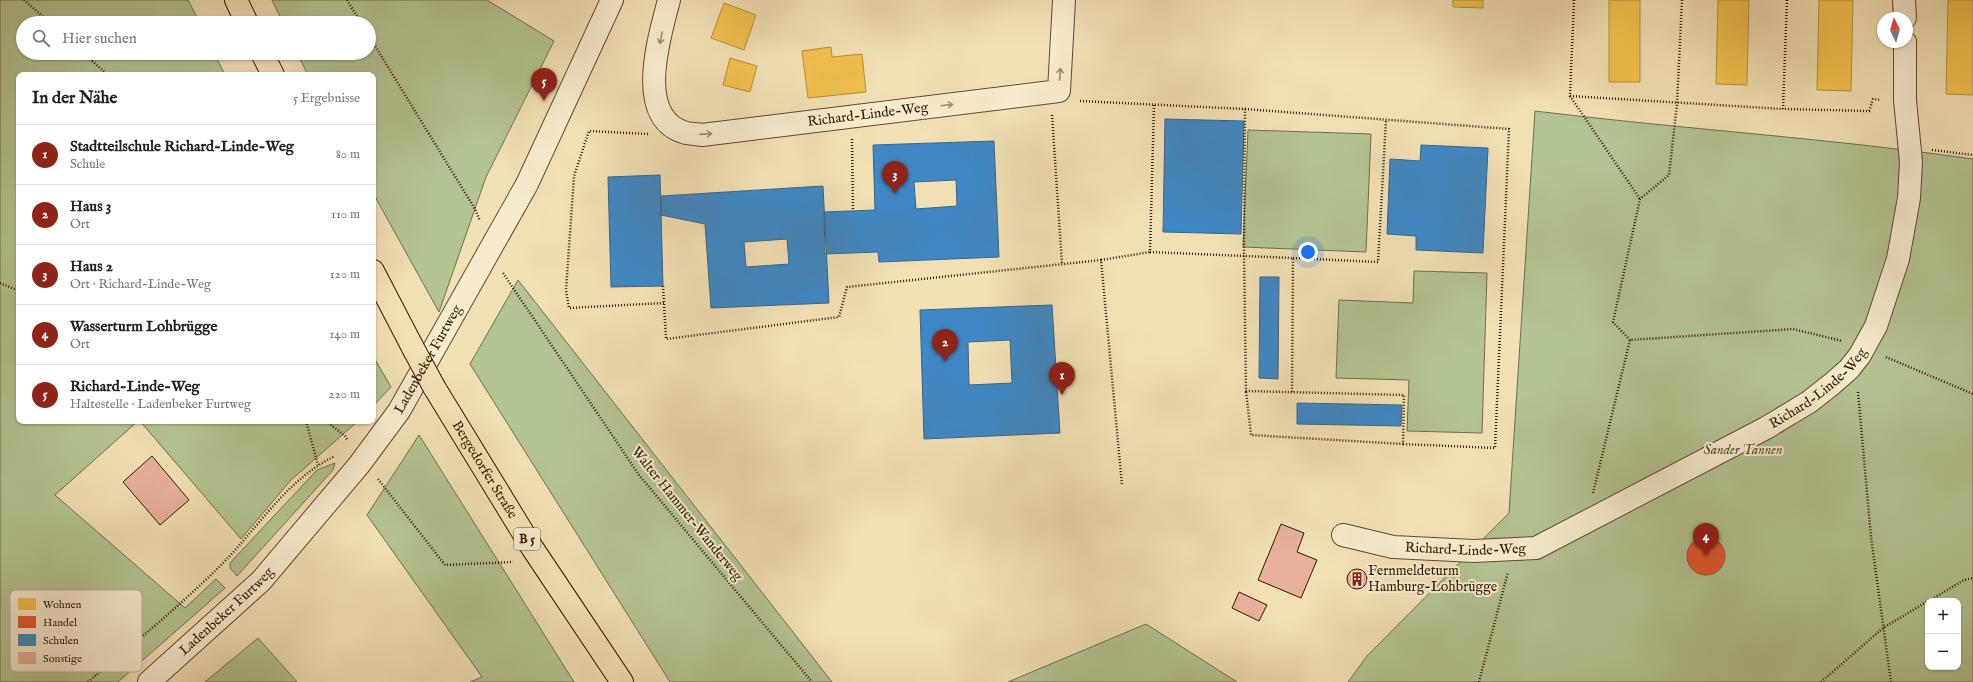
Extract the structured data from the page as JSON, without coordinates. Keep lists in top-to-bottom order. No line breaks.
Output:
{"streets":{"main road":["Bergedorfer Straße","B 5"],"street":["Richard-Linde-Weg","Ladenbeker Furtweg"],"path":["Walter Hammer-Wanderweg"]},"crossings":[["Ladenbeker Furtweg","Bergedorfer Straße"]],"parks":["Sander Tannen"],"places":{"building":["Fernmeldeturm Hamburg-Lohbrügge"]},"legend":["Wohnen","Handel","Schulen","Sonstige"],"north":"top","page":{"search":"Hier suchen","pins":["5","3","2","1","4"],"heading":["In der Nähe","5 Ergebnisse"],"list":[{"mark":"1","name":"Stadtteilschule Richard-Linde-Weg","note":"Schule","value":"80 m"},{"mark":"2","name":"Haus 3","note":"Ort","value":"110 m"},{"mark":"3","name":"Haus 2","note":"Ort · Richard-Linde-Weg","value":"120 m"},{"mark":"4","name":"Wasserturm Lohbrügge","note":"Ort","value":"140 m"},{"mark":"5","name":"Richard-Linde-Weg","note":"Haltestelle · Ladenbeker Furtweg","value":"220 m"}],"map_buttons":["+","−"]}}
